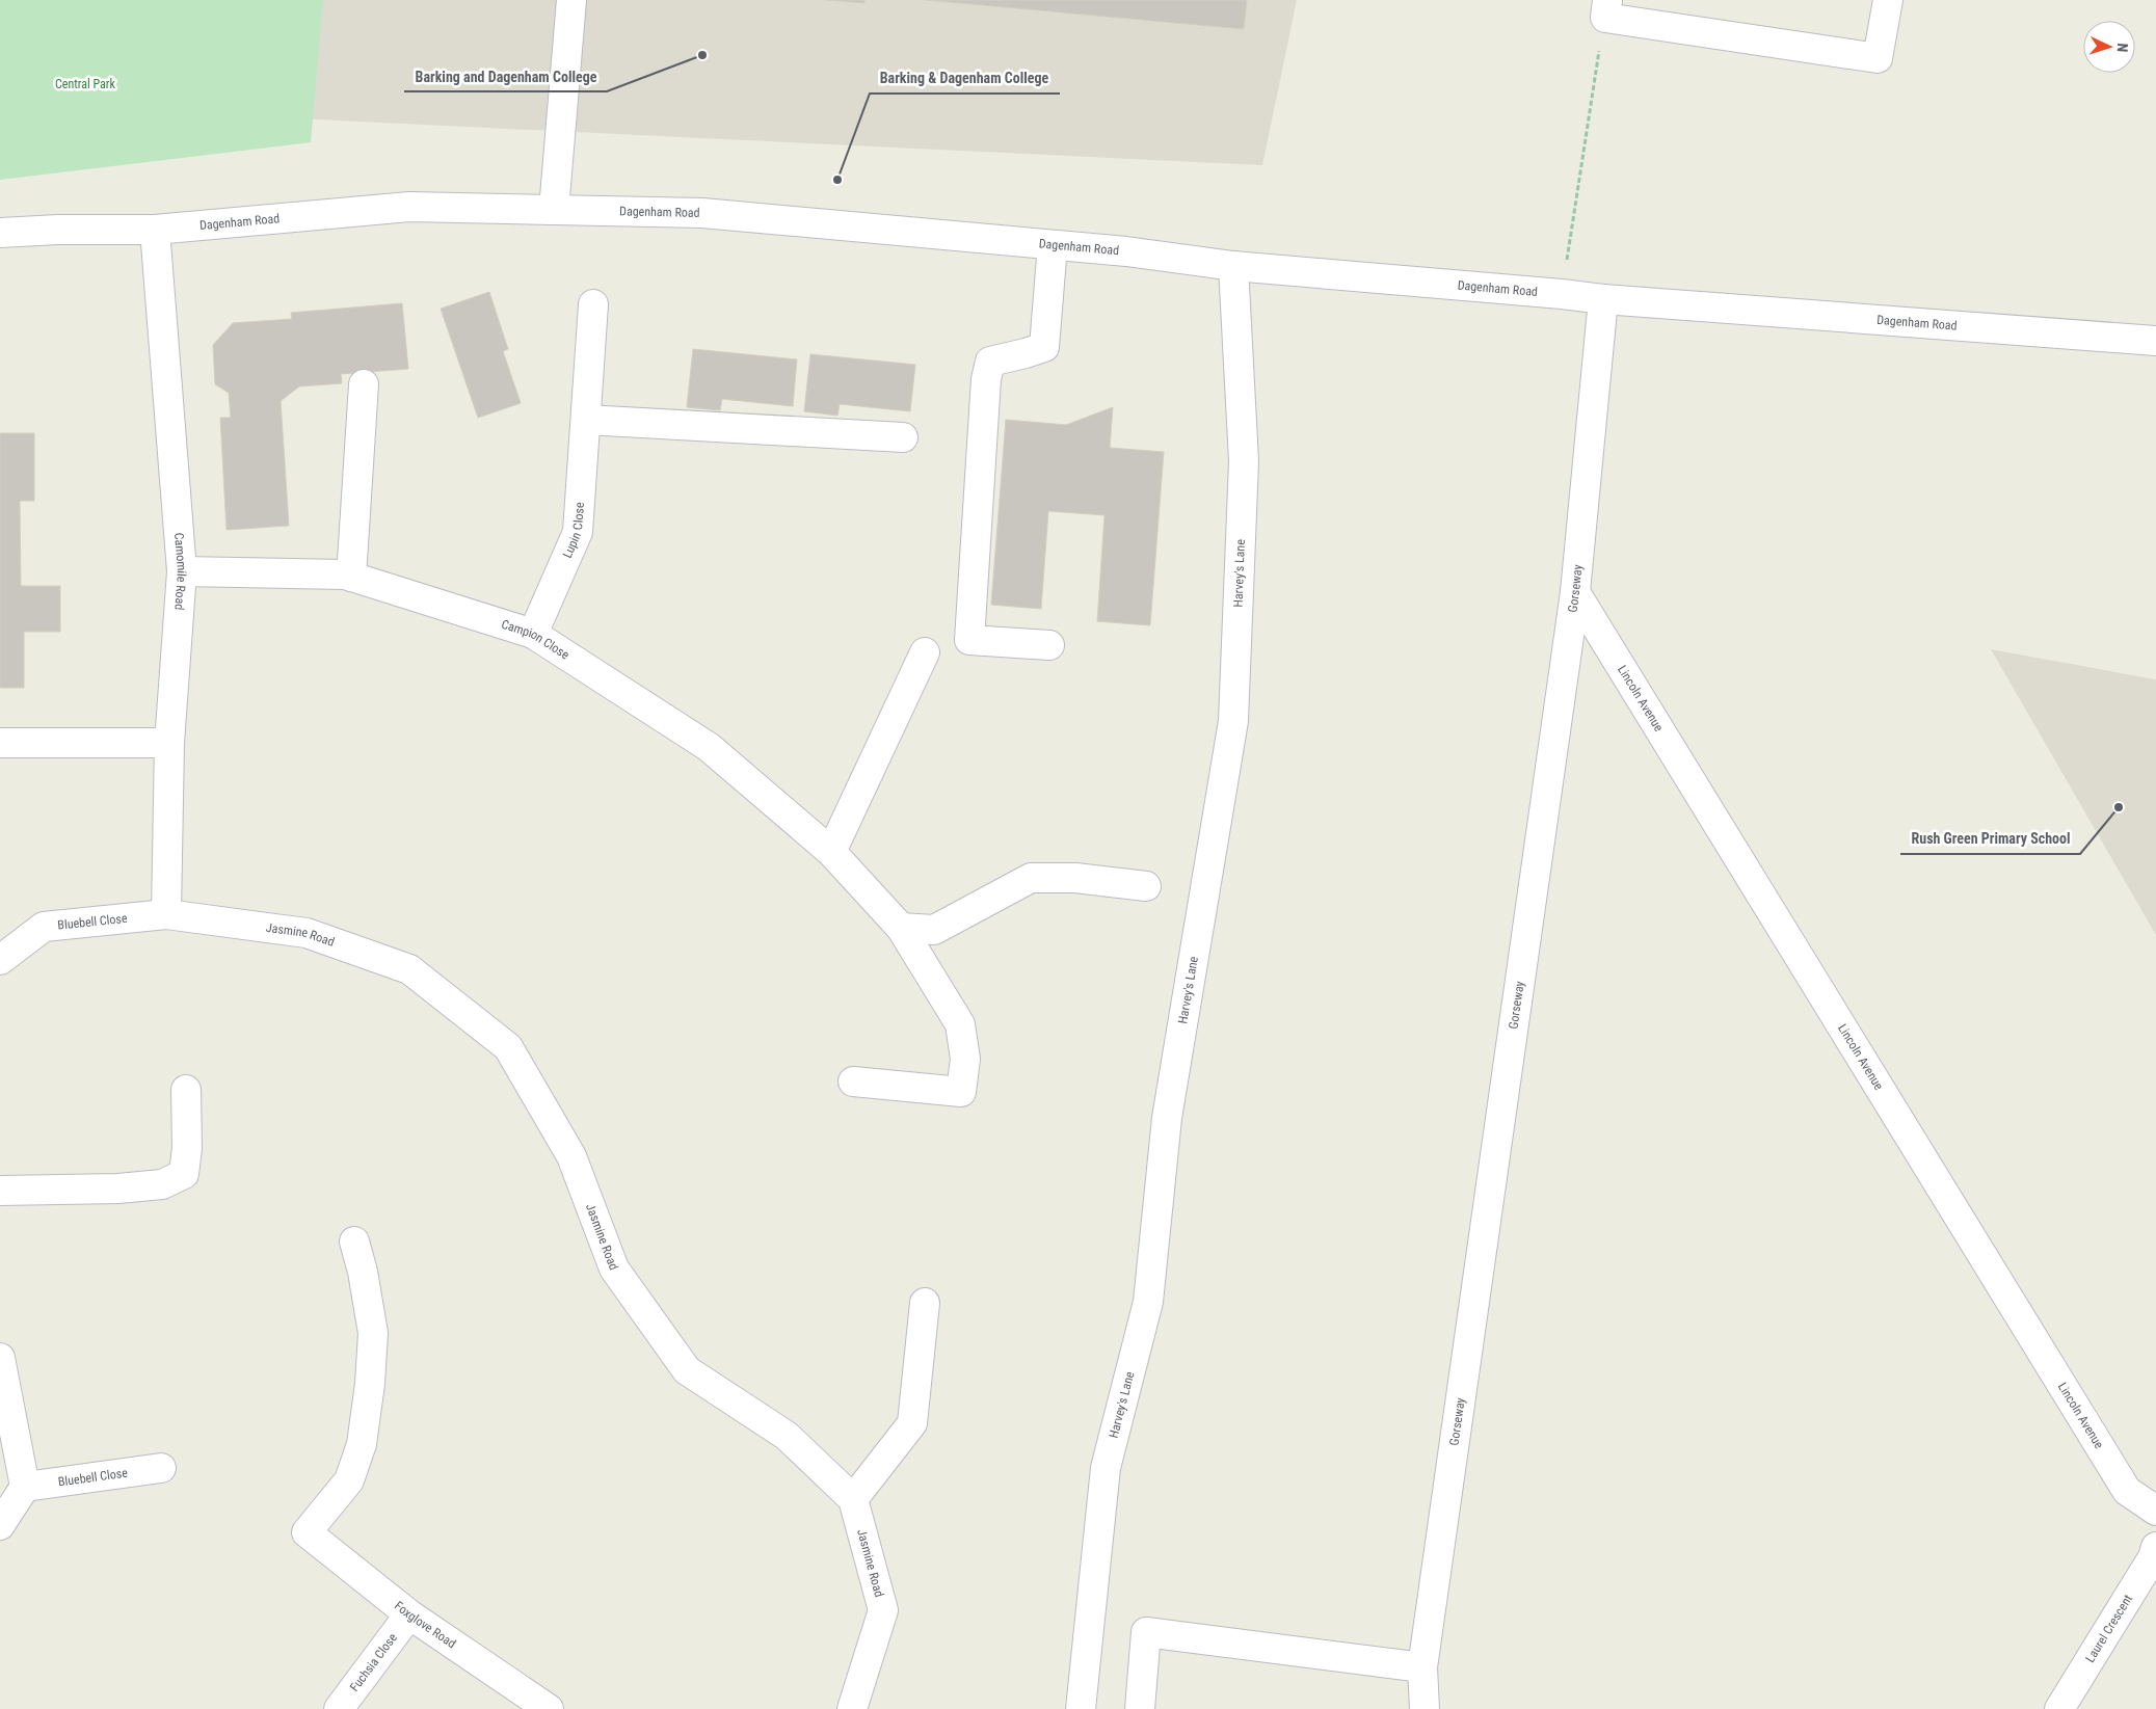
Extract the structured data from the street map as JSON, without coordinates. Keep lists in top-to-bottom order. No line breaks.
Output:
{"streets":{"street":["Dagenham Road","Lupin Close","Camomile Road","Harvey's Lane","Gorseway","Campion Close","Lincoln Avenue","Bluebell Close","Jasmine Road","Foxglove Road","Laurel Crescent","Fuchsia Close"]},"crossings":[["Dagenham Road","Camomile Road"],["Dagenham Road","Harvey's Lane"],["Dagenham Road","Gorseway"],["Lupin Close","Campion Close"],["Camomile Road","Campion Close"],["Camomile Road","Bluebell Close"],["Camomile Road","Jasmine Road"],["Gorseway","Lincoln Avenue"],["Bluebell Close","Jasmine Road"],["Foxglove Road","Fuchsia Close"]],"parks":["Central Park"],"places":["Barking and Dagenham College","Barking & Dagenham College","Rush Green Primary School"],"north":"right"}
